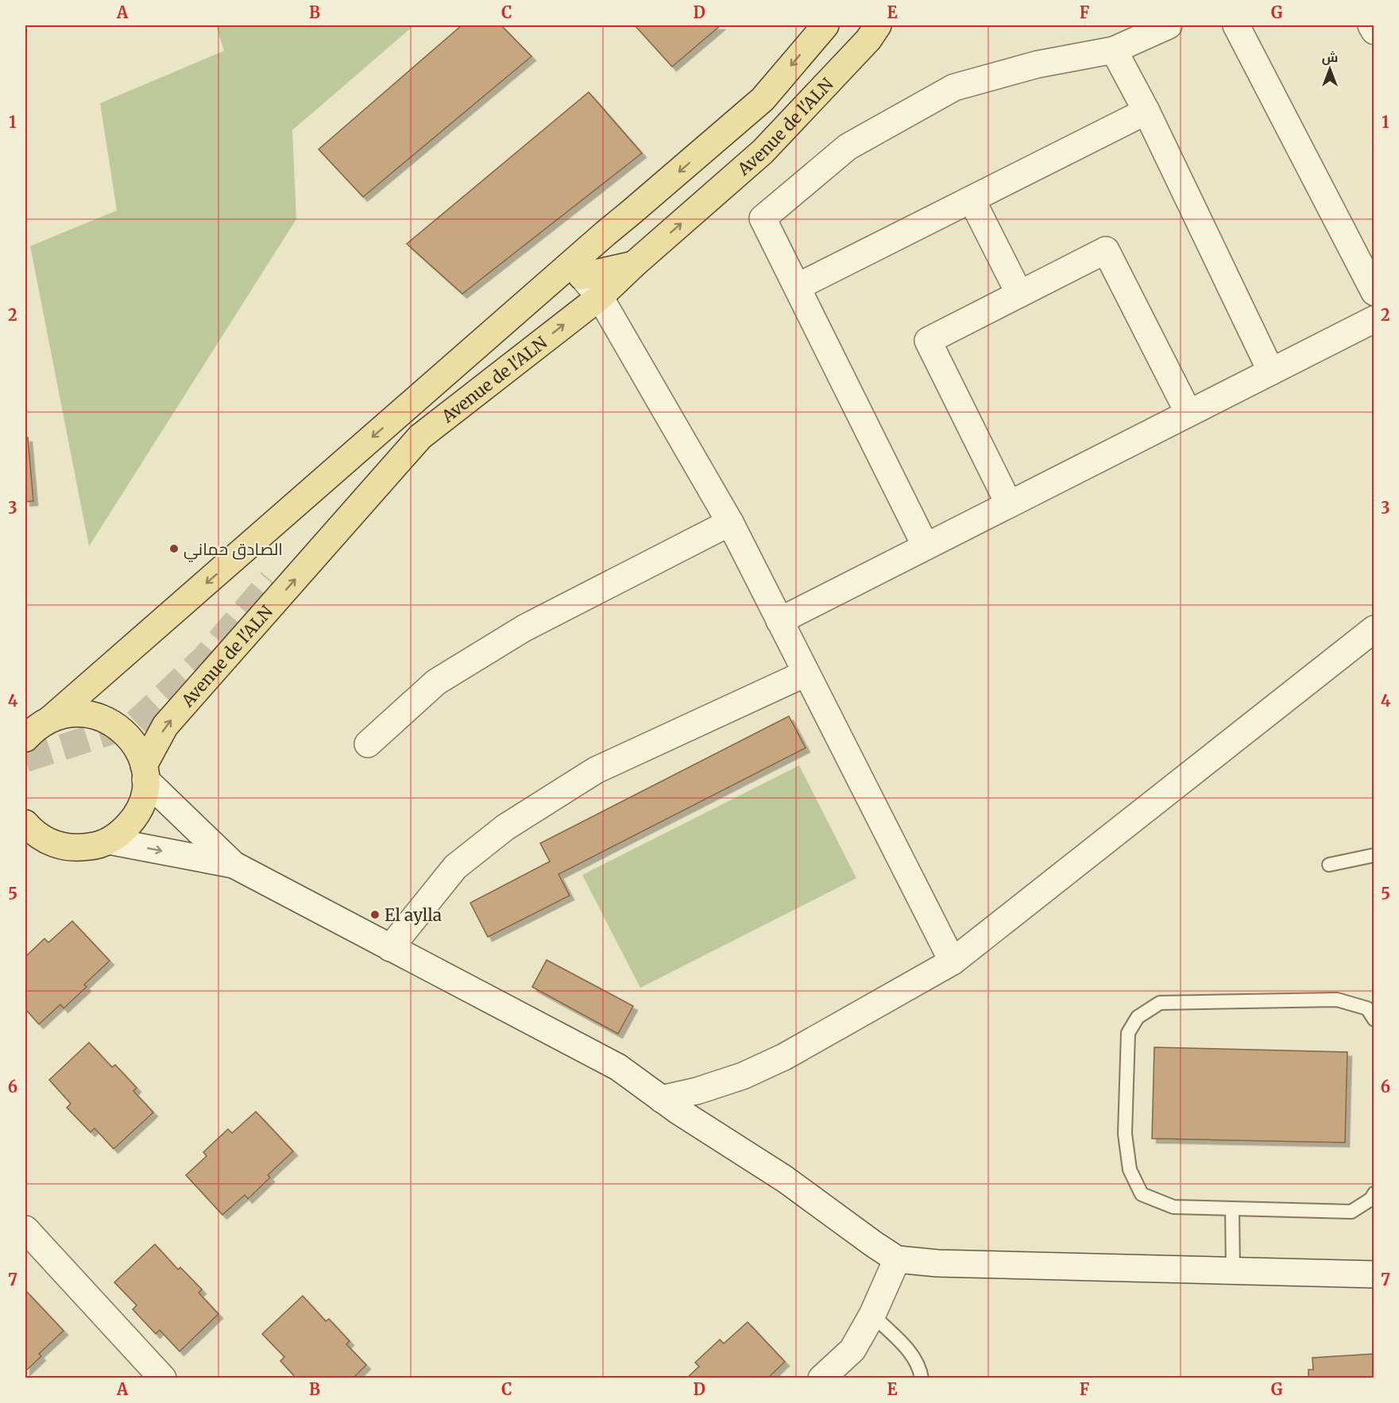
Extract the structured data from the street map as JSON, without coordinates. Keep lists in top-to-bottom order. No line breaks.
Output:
{"streets":{"main road":["Avenue de l'ALN"]},"places":["الصادق حماني","El aylla"],"north":"top","grid":{"columns":["A","B","C","D","E","F","G"],"rows":["1","2","3","4","5","6","7"]}}
